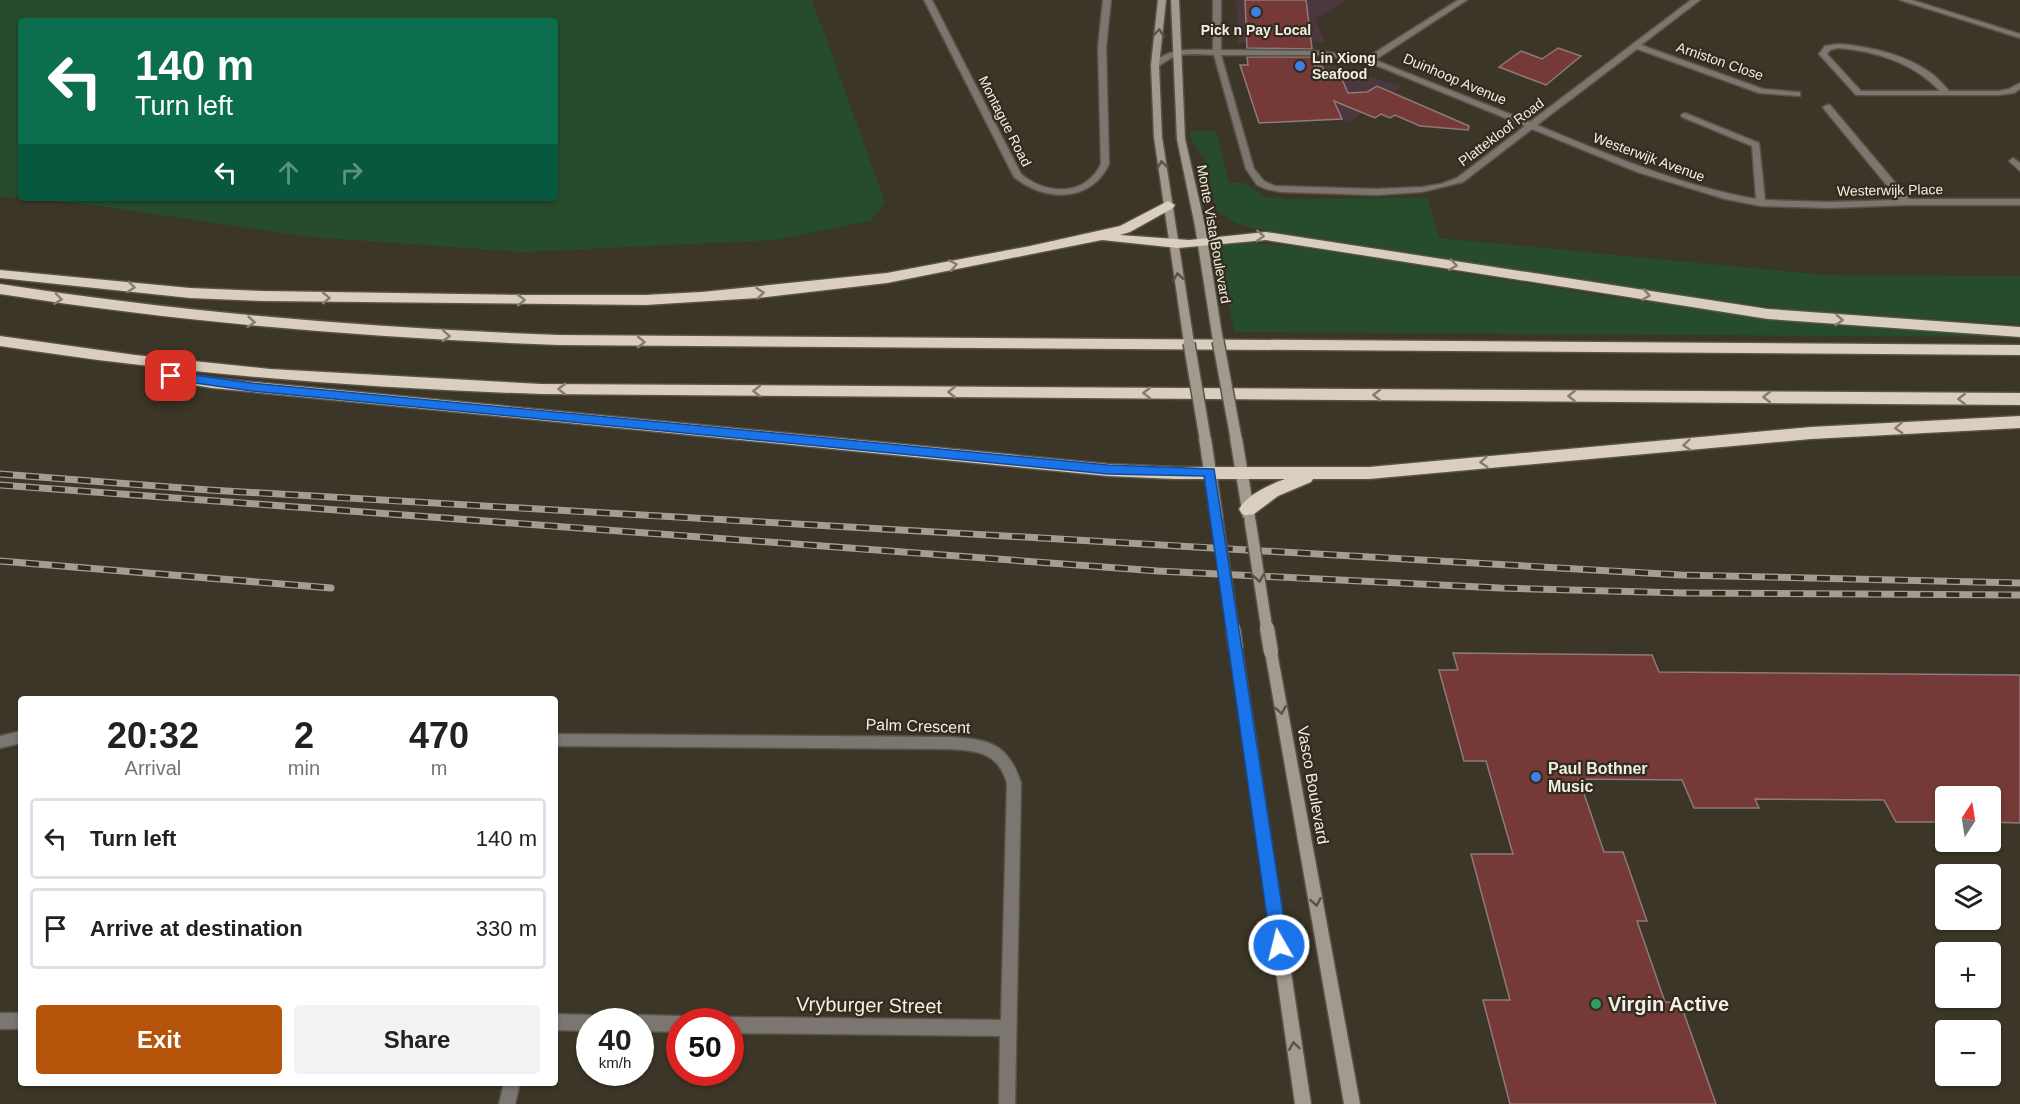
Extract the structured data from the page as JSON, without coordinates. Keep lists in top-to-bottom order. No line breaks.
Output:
{"streets":{"main road":["Monte Vista Boulevard","Vasco Boulevard"],"street":["Arniston Close","Duinhoop Avenue","Montague Road","Plattekloof Road","Westerwijk Avenue","Westerwijk Place","Palm Crescent","Vryburger Street"]},"crossings":[["Arniston Close","Plattekloof Road"],["Duinhoop Avenue","Plattekloof Road"],["Duinhoop Avenue","Westerwijk Avenue"],["Duinhoop Avenue","Monte Vista Boulevard"],["Plattekloof Road","Westerwijk Avenue"],["Westerwijk Avenue","Westerwijk Place"],["Monte Vista Boulevard","Vasco Boulevard"],["Palm Crescent","Vryburger Street"]],"places":["Pick n Pay Local","Lin Xiong Seafood","Paul Bothner Music","Virgin Active"],"north":"top","page":{"turn":["140 m","Turn left"],"eta":["20:32","Arrival","2","min","470","m"],"map_buttons":["+","−"],"list":[{"name":"Turn left","value":"140 m"},{"name":"Arrive at destination","value":"330 m"}],"buttons":["Exit","Share"],"speed":"40 km/h","limit":"50"}}
